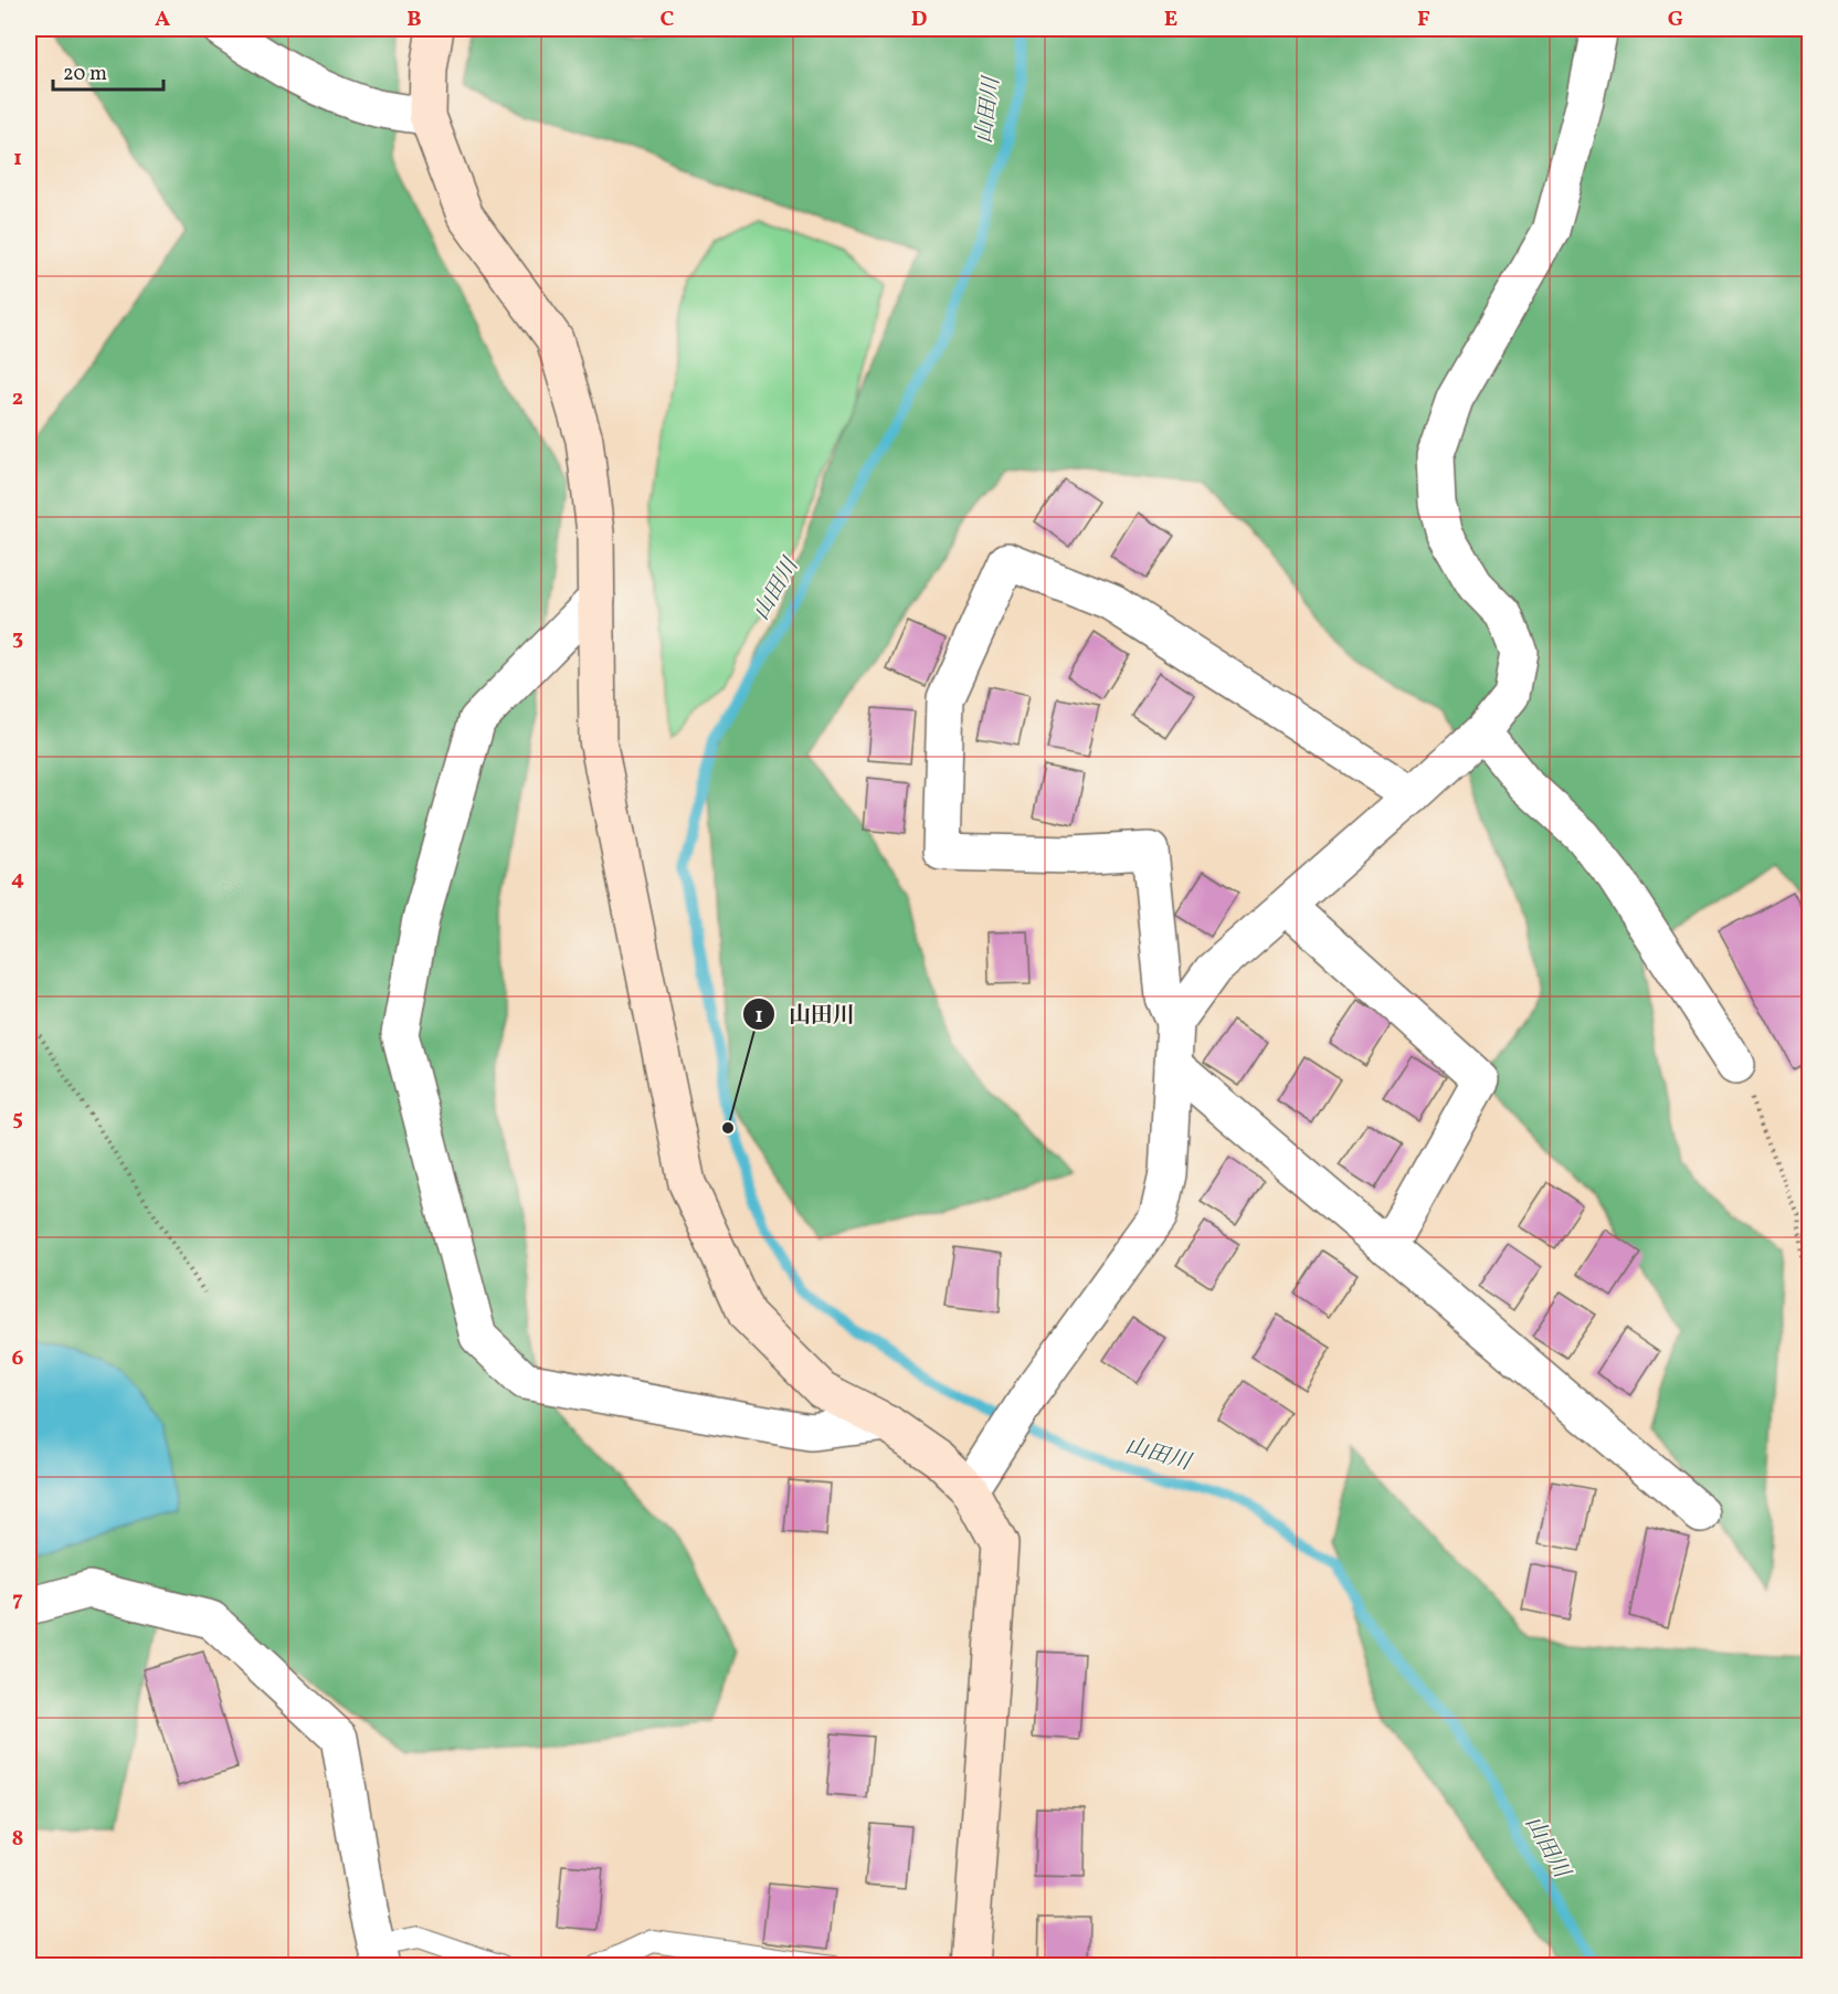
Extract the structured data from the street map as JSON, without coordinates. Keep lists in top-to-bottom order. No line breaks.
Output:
{"water":["山田川"],"places":["山田川"],"scale_bar":"20 m","grid":{"columns":["A","B","C","D","E","F","G"],"rows":["1","2","3","4","5","6","7","8"]}}
